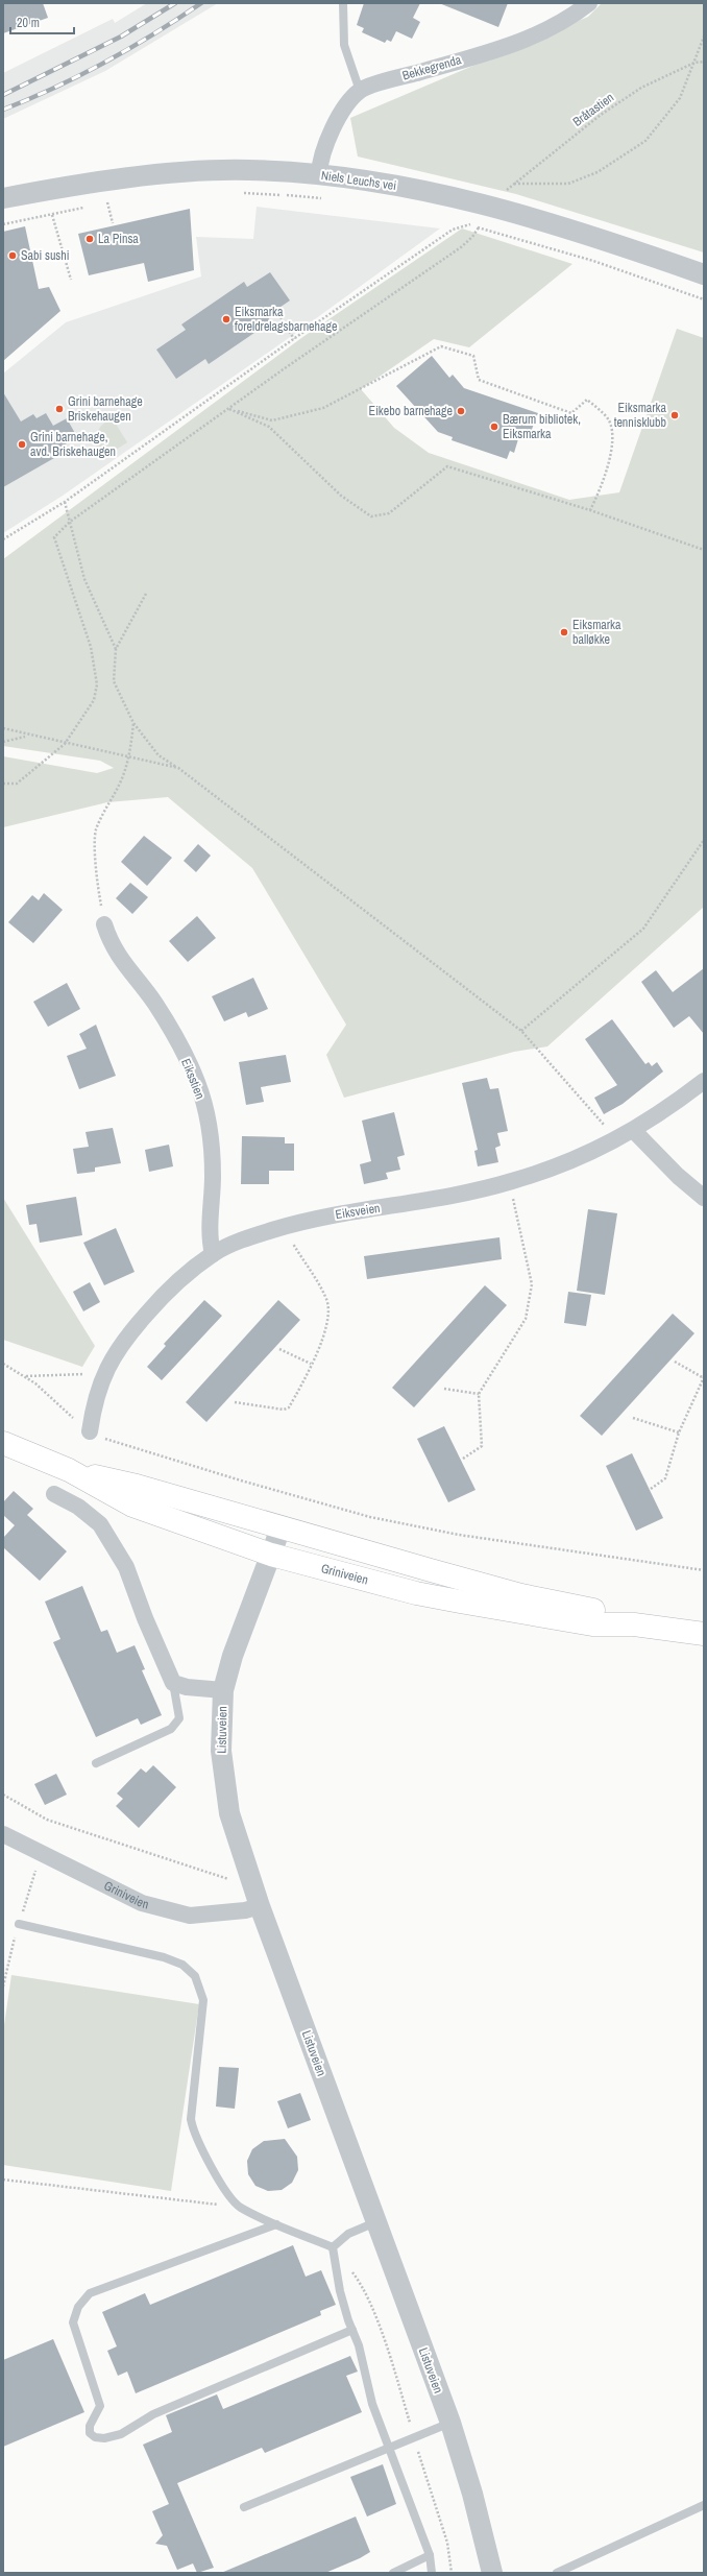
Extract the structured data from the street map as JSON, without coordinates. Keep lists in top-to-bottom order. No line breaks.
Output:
{"streets":{"main road":["Griniveien"],"street":["Bekkegrenda","Niels Leuchs vei","Eiksstien","Eiksveien","Listuveien"],"path":["Bråtastien"]},"crossings":[["Eiksstien","Eiksveien"],["Griniveien","Listuveien"]],"places":["La Pinsa","Sabi sushi","Eiksmarka foreldrelagsbarnehage","Grini barnehage Briskehaugen","Eikebo barnehage","Eiksmarka tennisklubb","Bærum bibliotek, Eiksmarka","Grini barnehage, avd. Briskehaugen","Eiksmarka balløkke"],"scale_bar":"20 m"}
